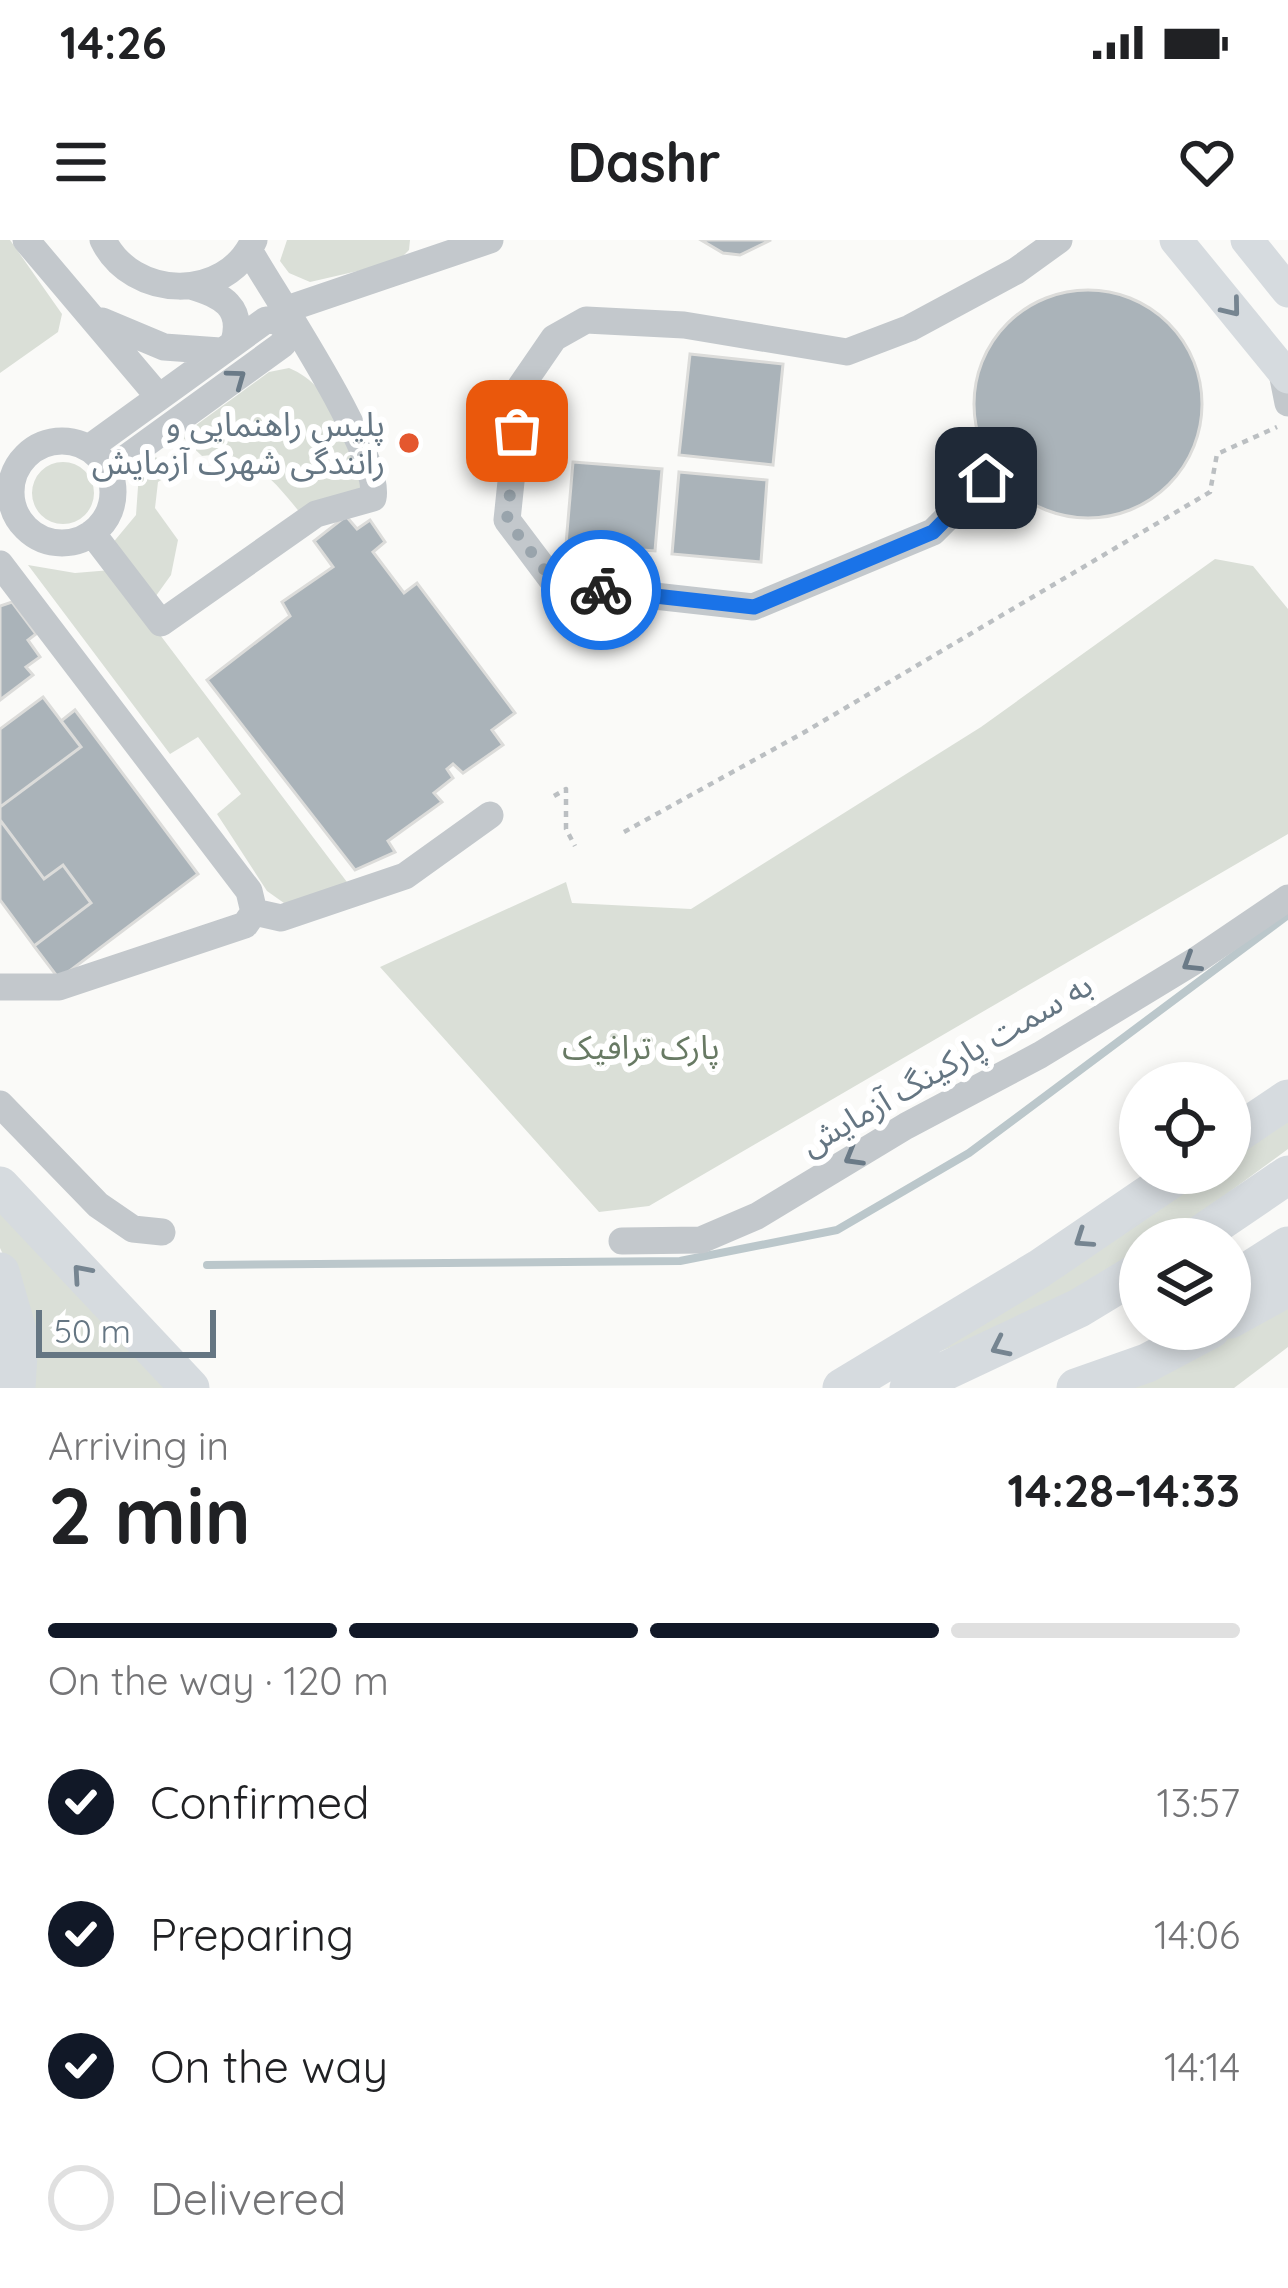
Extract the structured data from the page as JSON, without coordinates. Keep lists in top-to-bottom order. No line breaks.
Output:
{"streets":{"lane":["به سمت پارکینگ آزمایش"]},"one_way":["به سمت پارکینگ آزمایش"],"parks":["پارک ترافیک"],"places":["پلیس راهنمایی و رانندگی شهرک آزمایش"],"scale_bar":"50 m","page":{"status":"14:26","header":"Dashr","scale":"50 m","heading":["2 min","Arriving in","14:28–14:33"],"bar":"On the way · 120 m","list":[["Confirmed","13:57"],["Preparing","14:06"],["On the way","14:14"],"Delivered"]}}
